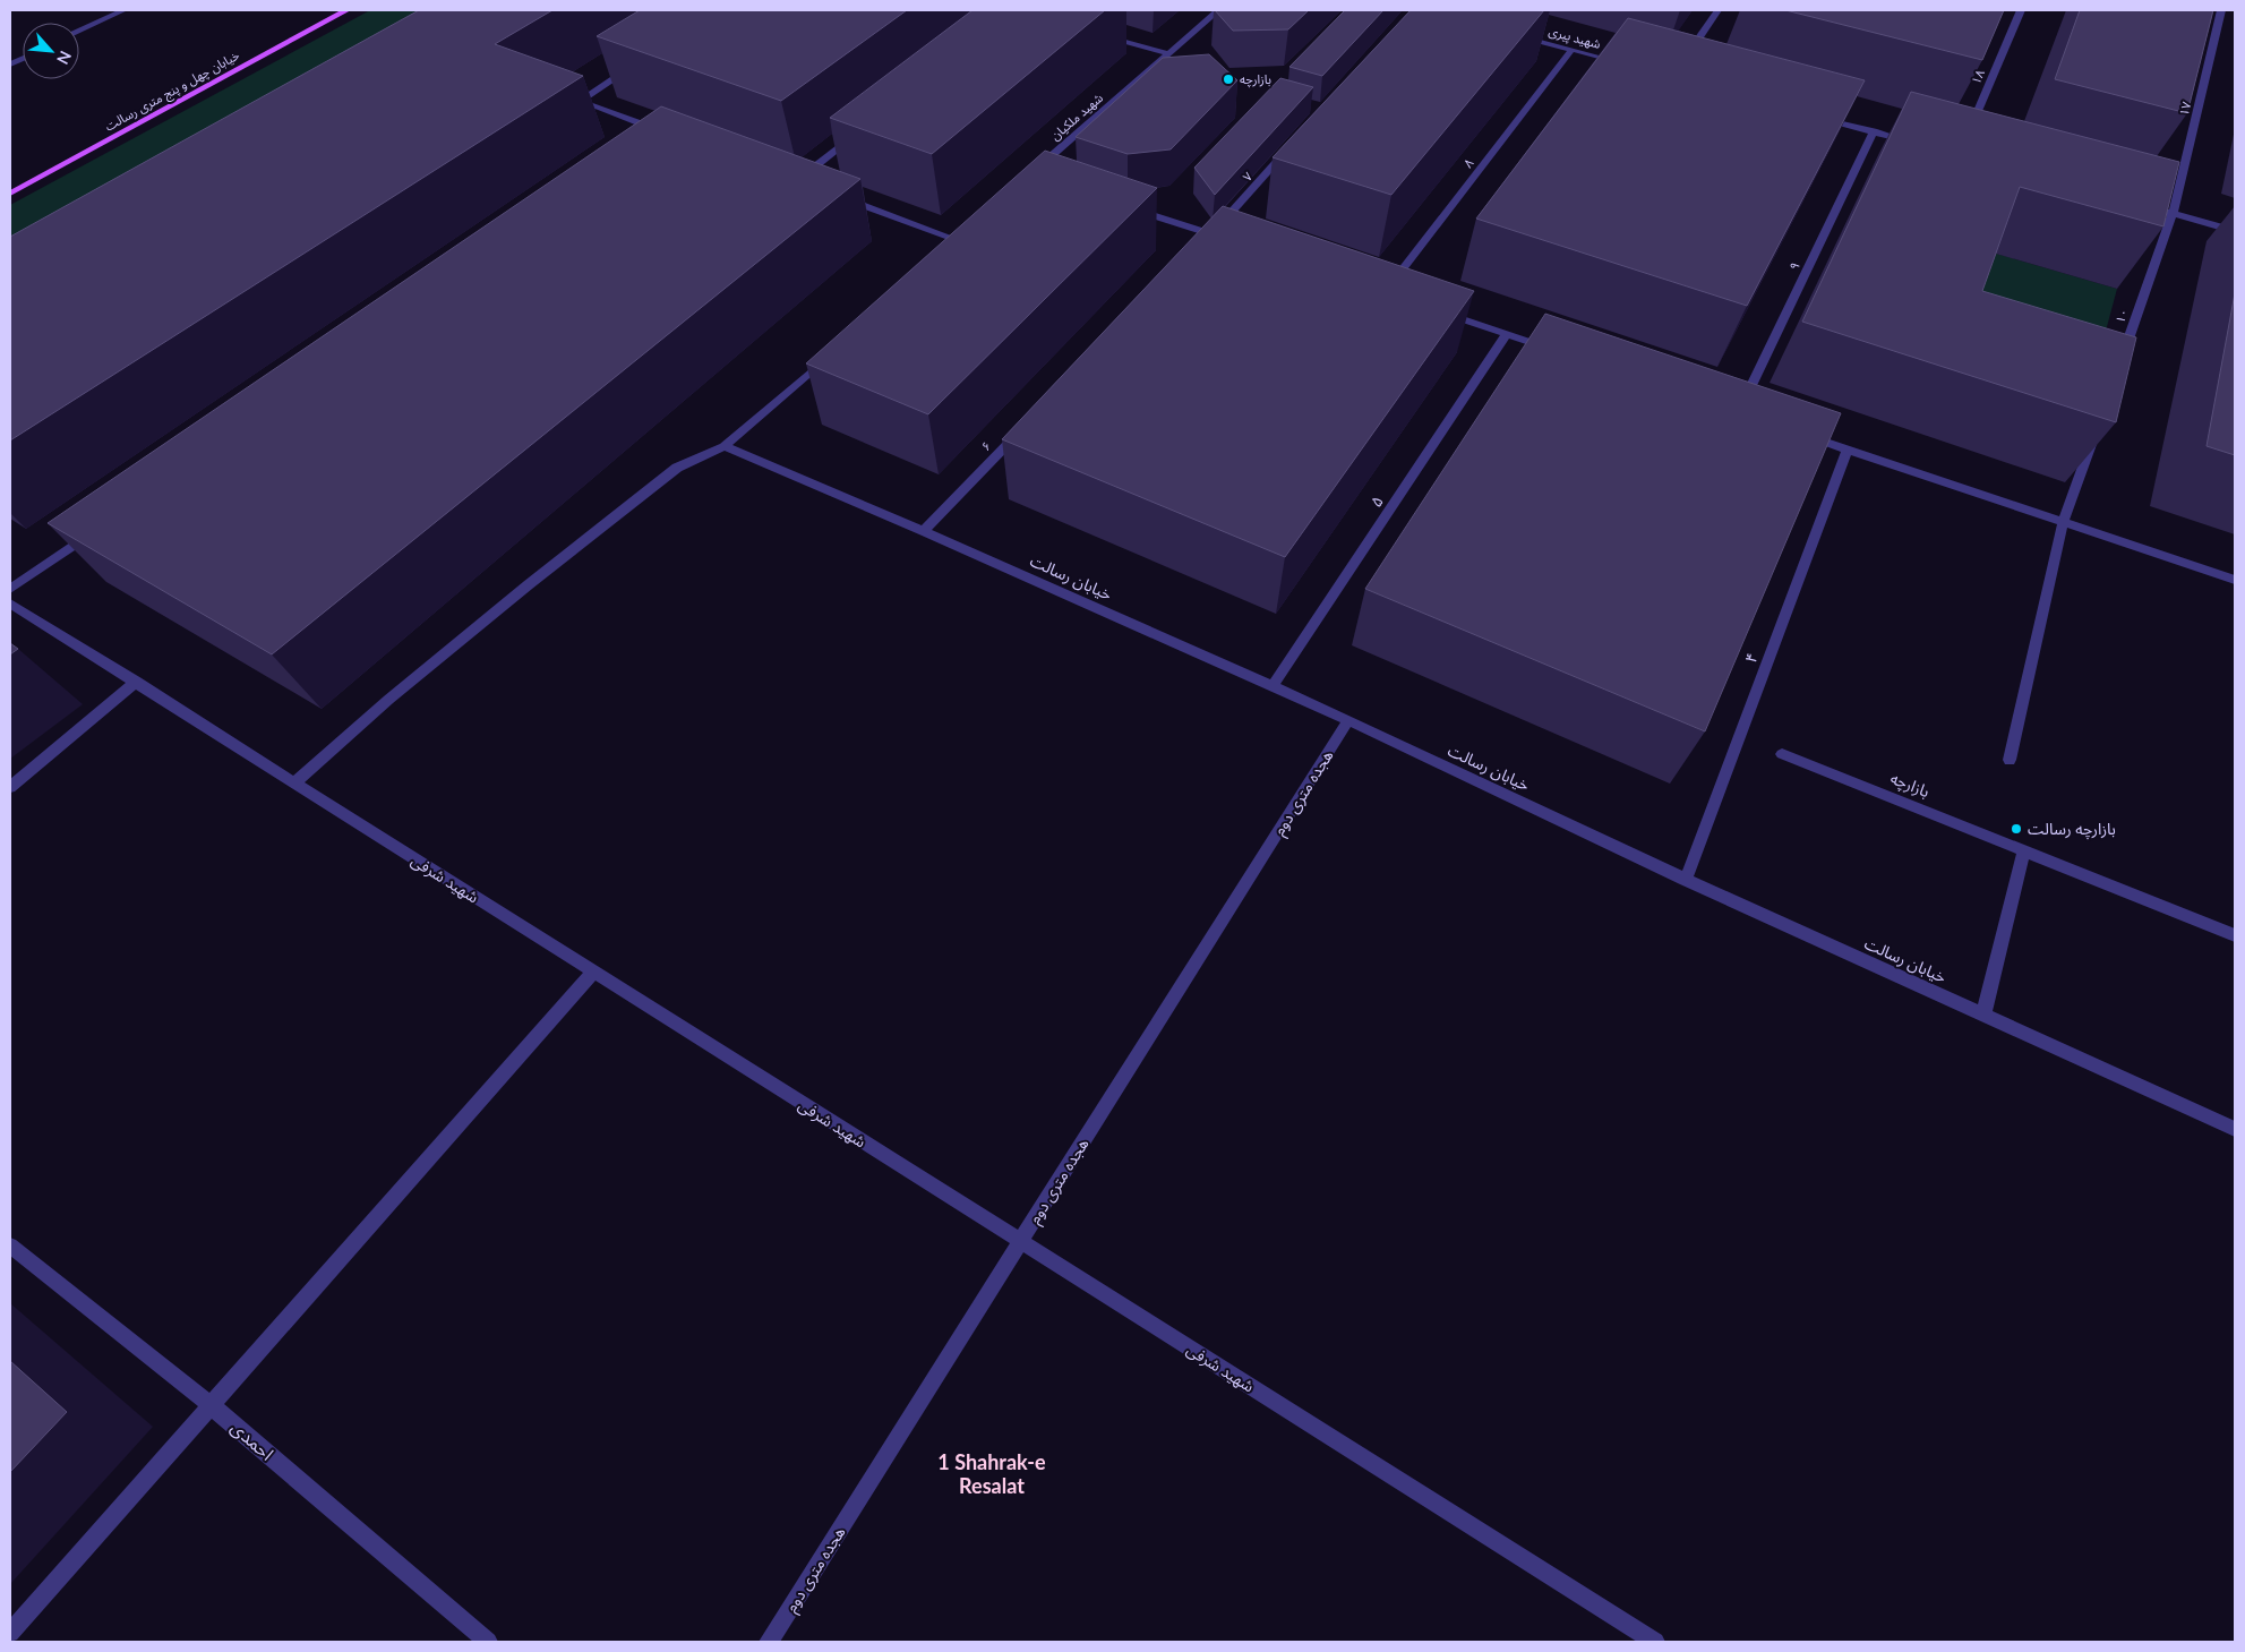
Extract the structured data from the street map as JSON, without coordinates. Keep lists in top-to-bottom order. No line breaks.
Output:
{"streets":{"main road":["خیابان چهل و پنج متری رسالت"],"street":["شهید پیری","۱۸","۱۷","شهید ملکیان","۸","۷","۹","۱۰","۶","۵","خیابان رسالت","۴","بازارچه","هجده متری دوم","شهید شرفی","احمدی"]},"crossings":[["شهید پیری","۸"],["۱۷","۱۰"],["۶","خیابان رسالت"],["۵","خیابان رسالت"],["خیابان رسالت","۴"],["خیابان رسالت","هجده متری دوم"],["هجده متری دوم","شهید شرفی"]],"districts":["1 Shahrak-e Resalat"],"places":["بازارچه","بازارچه رسالت"],"north":"bottom right"}
